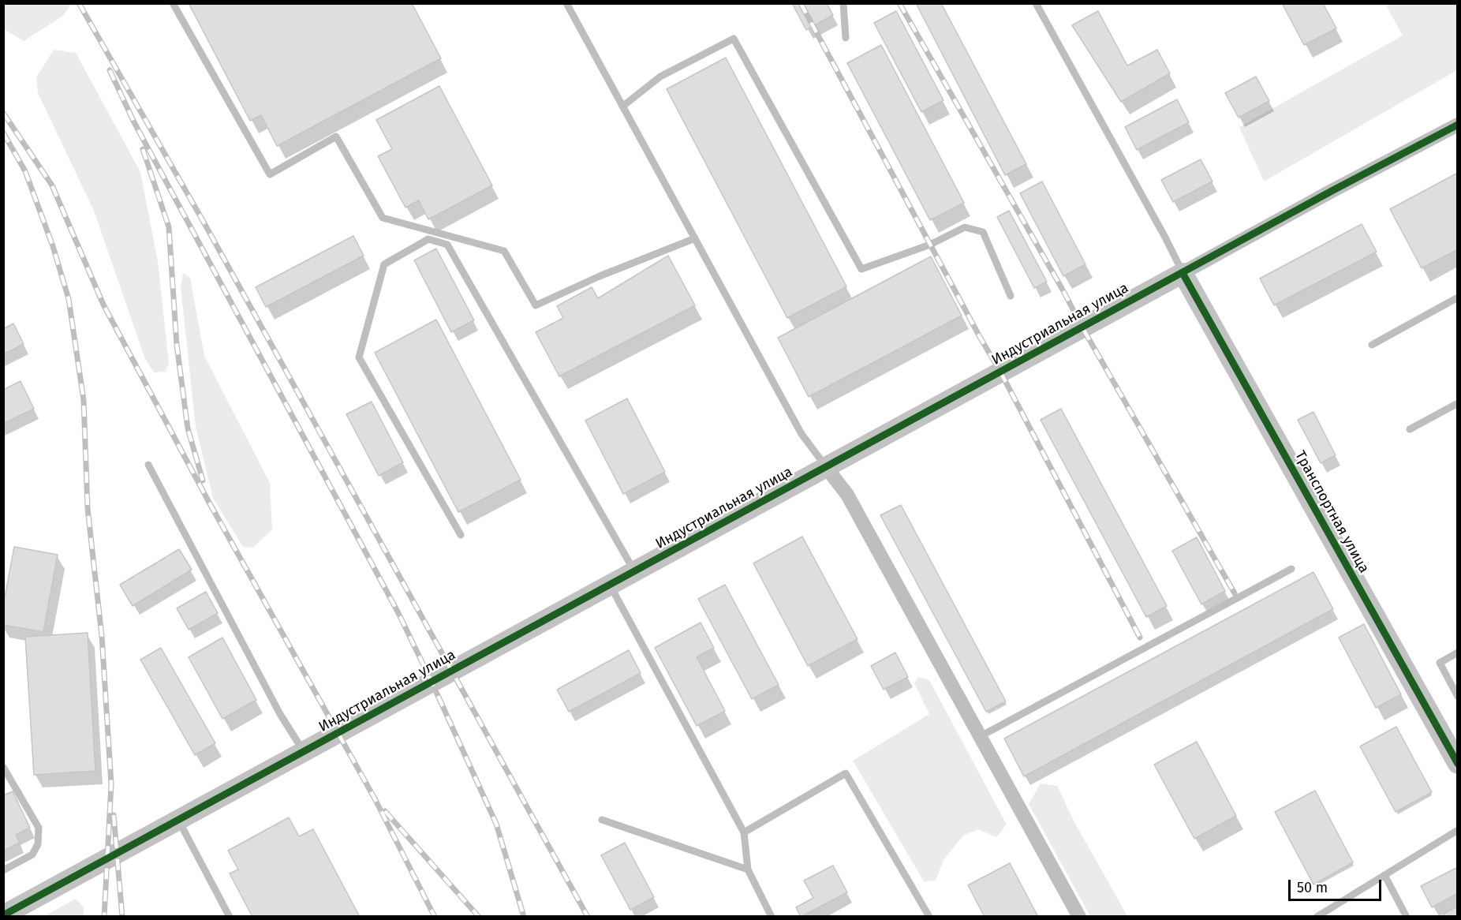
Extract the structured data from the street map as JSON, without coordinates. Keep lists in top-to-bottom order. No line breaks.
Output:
{"streets":{"street":["Индустриальная улица","Транспортная улица"]},"crossings":[["Индустриальная улица","Транспортная улица"]],"scale_bar":"50 m"}
